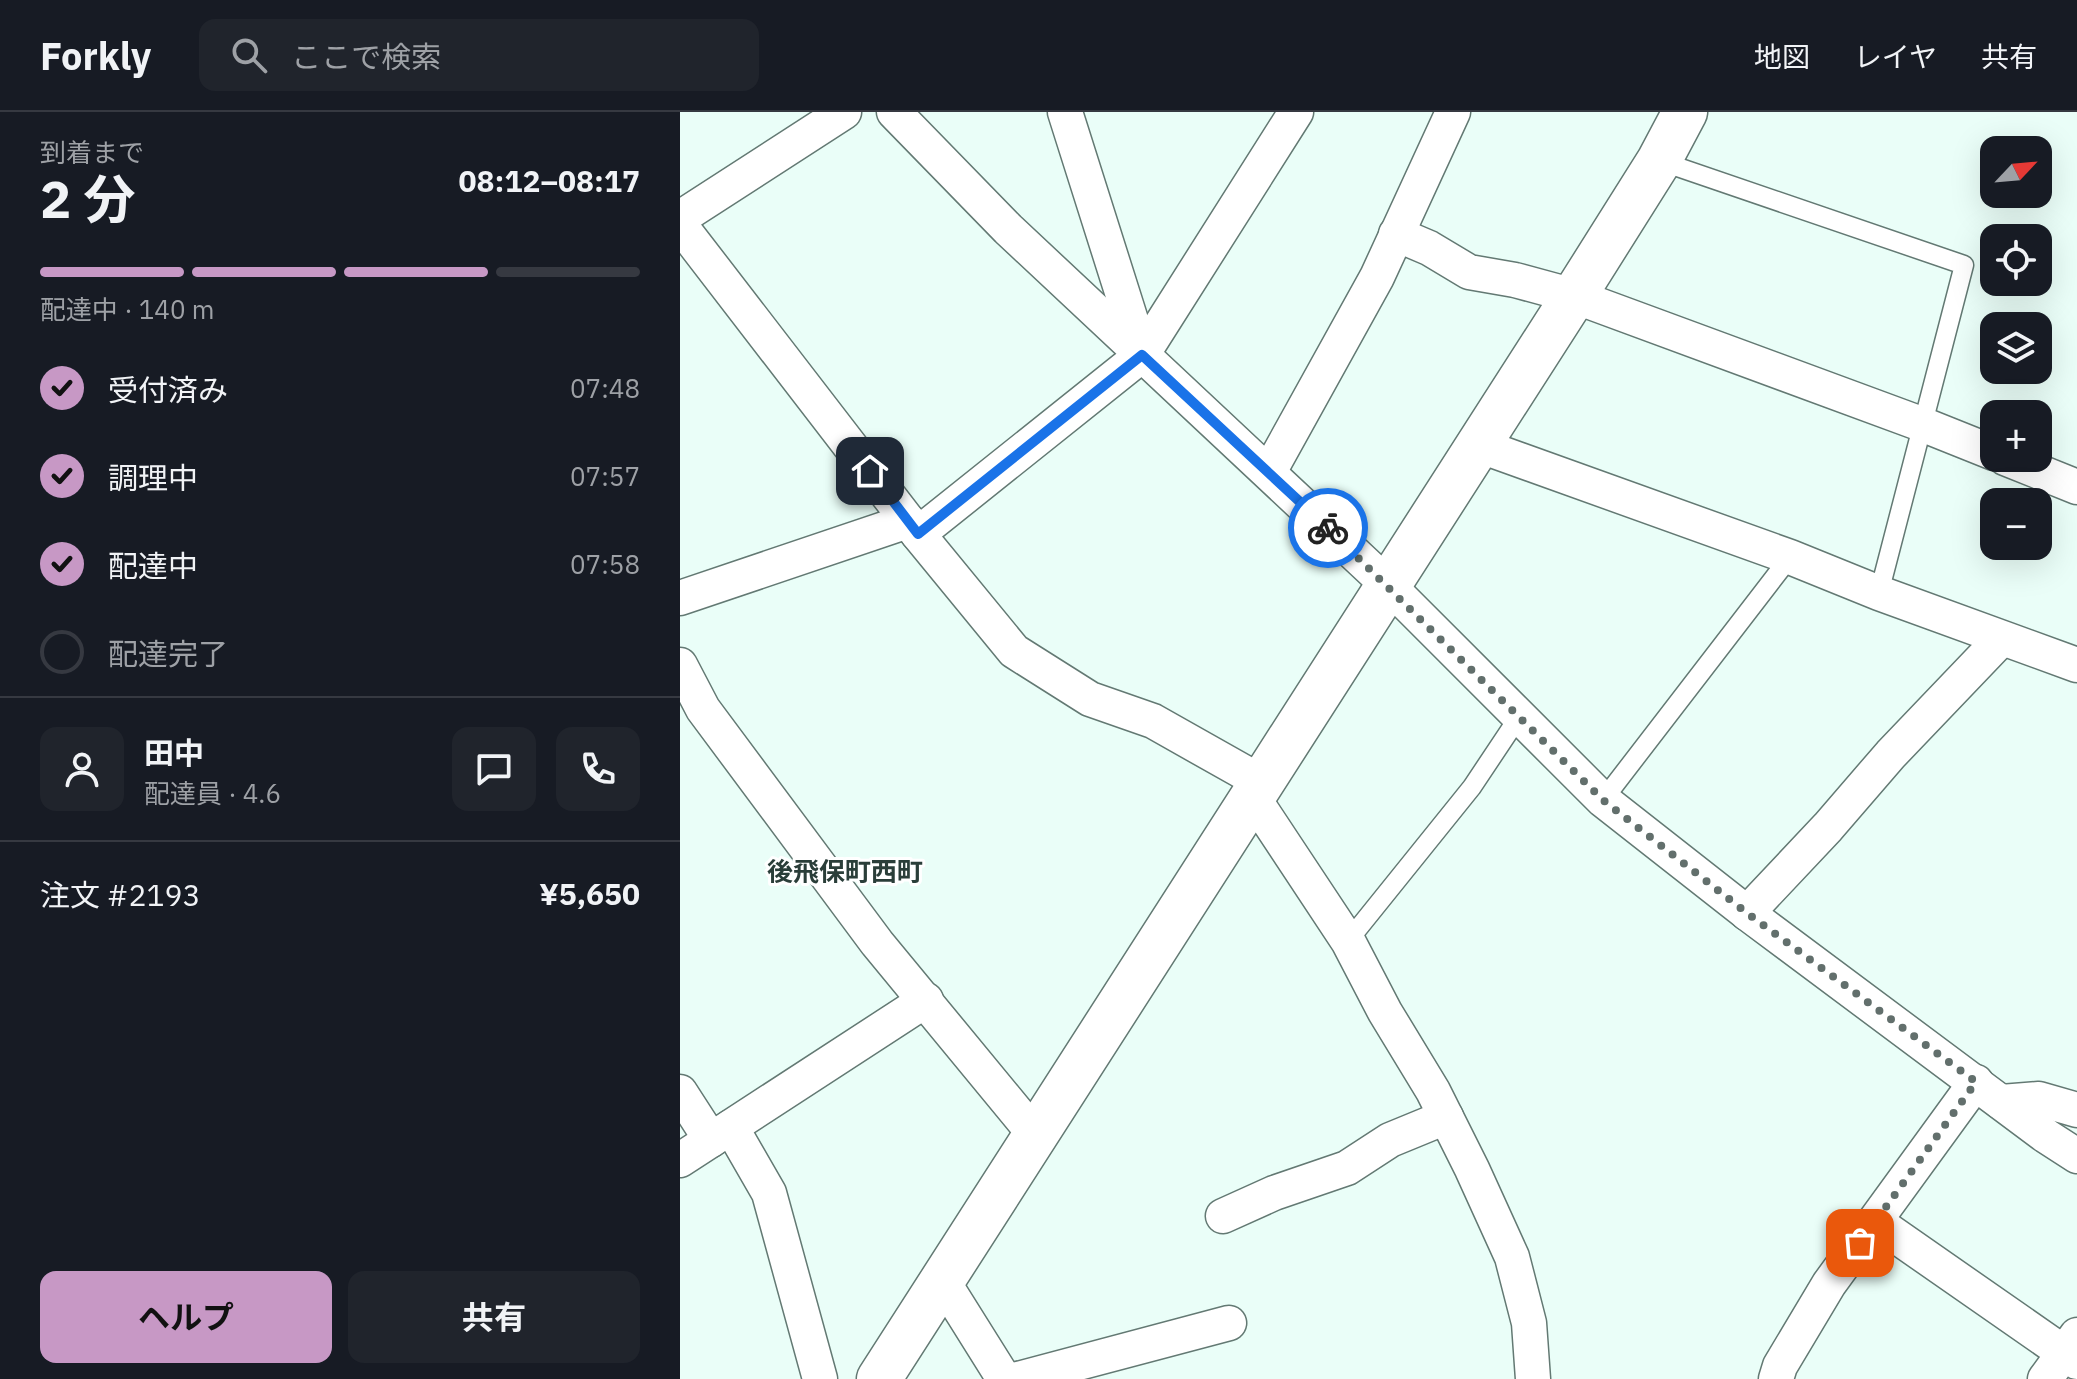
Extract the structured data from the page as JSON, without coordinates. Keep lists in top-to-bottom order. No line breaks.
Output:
{"districts":["後飛保町西町"],"north":"top right","page":{"header":"Forkly","search":"ここで検索","nav":["地図","レイヤ","共有"],"heading":["2 分","到着まで","08:12–08:17"],"panel":["田中","配達員 · 4.6","注文 #2193","¥5,650"],"map_buttons":["+","−"],"bar":"配達中 · 140 m","list":[["受付済み","07:48"],["調理中","07:57"],["配達中","07:58"],"配達完了"],"buttons":["ヘルプ","共有"]}}
